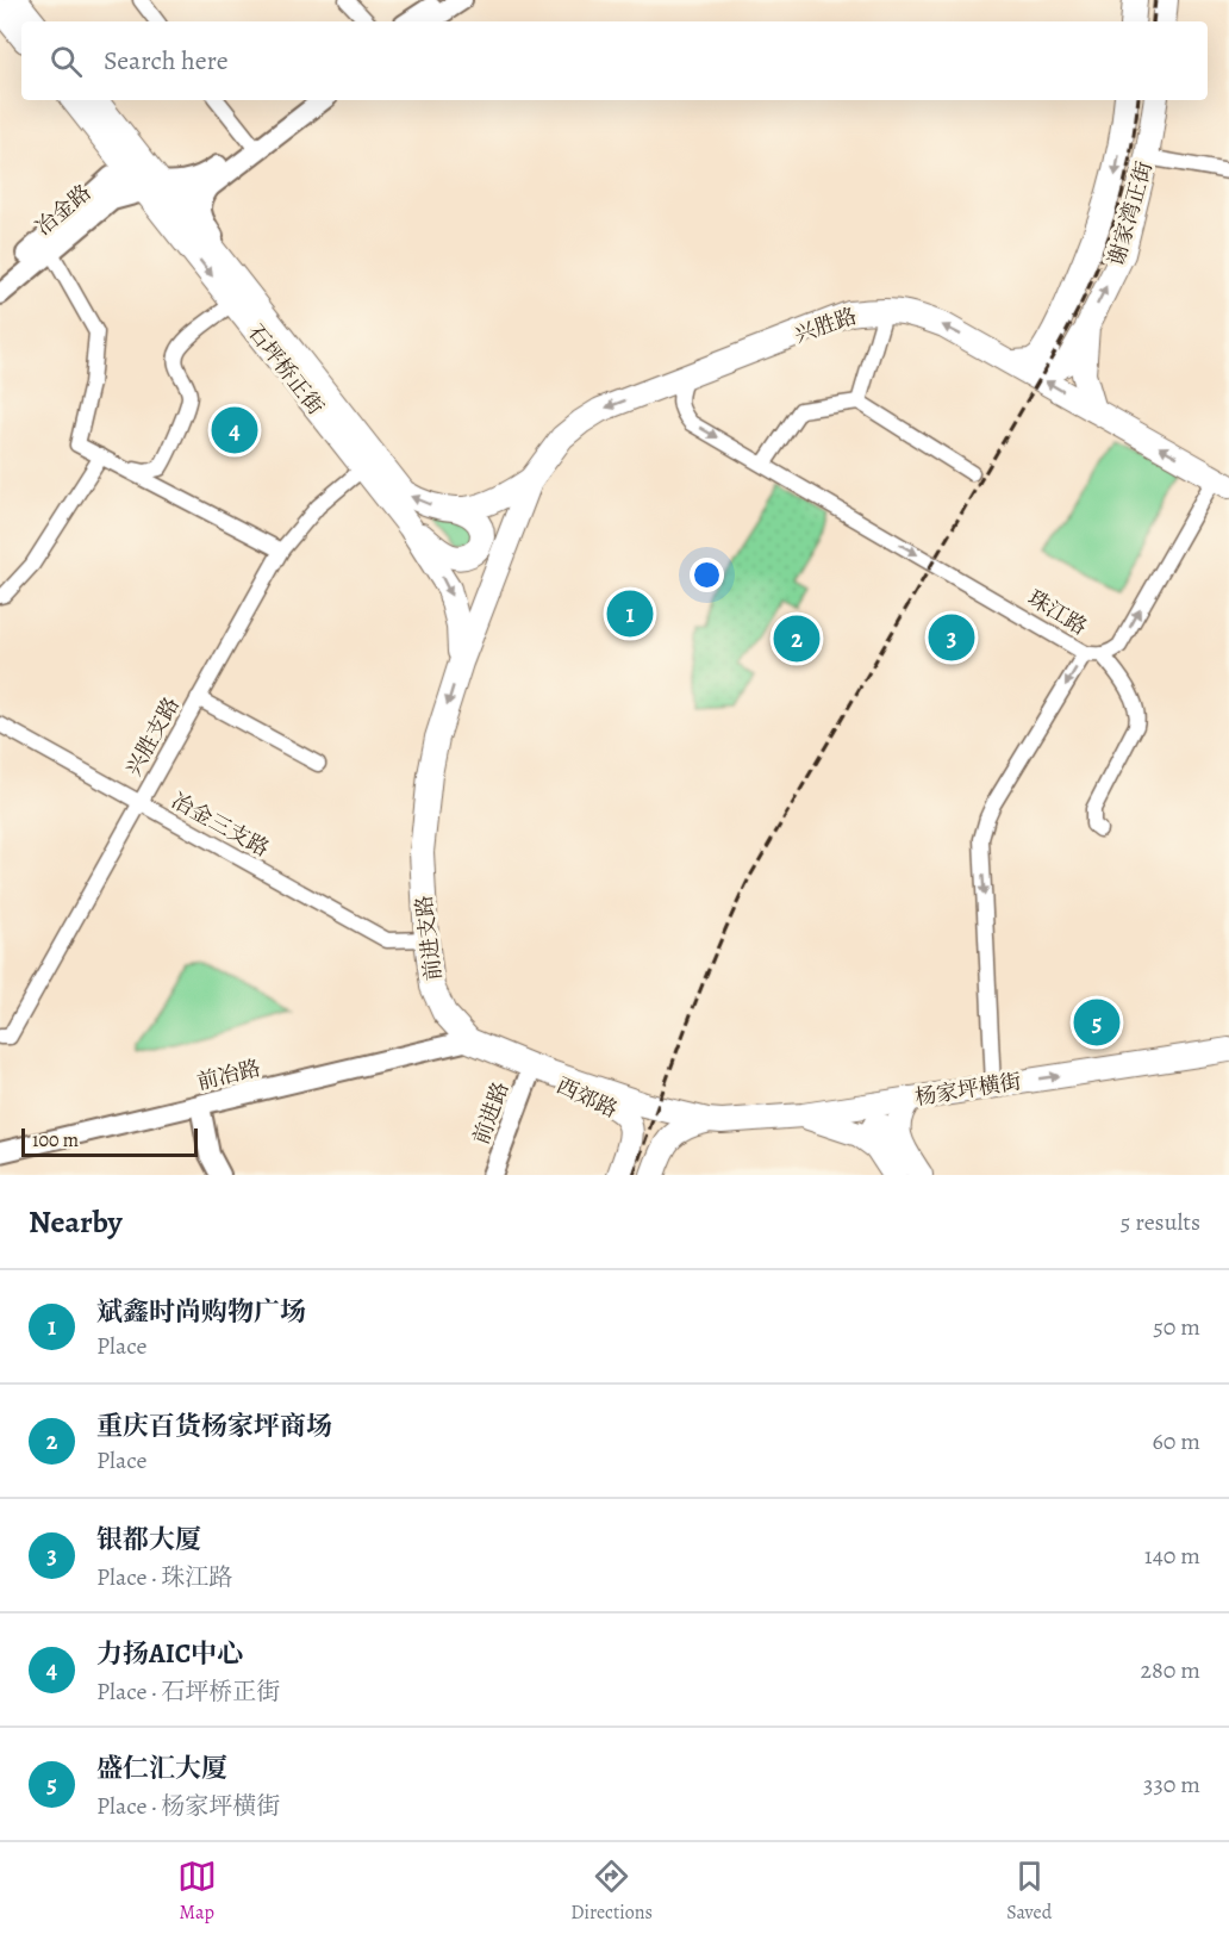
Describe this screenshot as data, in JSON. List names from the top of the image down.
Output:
{
  "streets": {
    "main road": [
      "冶金路",
      "谢家湾正街",
      "兴胜路",
      "石坪桥正街",
      "前进支路",
      "前冶路",
      "杨家坪横街",
      "西郊路",
      "前进路"
    ],
    "street": ["珠江路", "兴胜支路", "冶金三支路"]
  },
  "crossings": [
    ["冶金路", "石坪桥正街"],
    ["谢家湾正街", "兴胜路"],
    ["兴胜路", "石坪桥正街"],
    ["兴胜路", "珠江路"],
    ["兴胜路", "前进支路"],
    ["石坪桥正街", "兴胜支路"],
    ["石坪桥正街", "前进支路"],
    ["珠江路", "杨家坪横街"],
    ["兴胜支路", "冶金三支路"],
    ["冶金三支路", "前进支路"],
    ["前进支路", "前冶路"],
    ["前进支路", "杨家坪横街"],
    ["前进支路", "西郊路"],
    ["前进支路", "前进路"],
    ["西郊路", "前进路"]
  ],
  "one_way": ["兴胜路", "前进支路", "杨家坪横街"],
  "scale_bar": "100 m",
  "page": {
    "search": "Search here",
    "pins": [
      "4",
      "1",
      "3",
      "2",
      "5"
    ],
    "scale": "100 m",
    "heading": ["Nearby", "5 results"],
    "list": [
      {
        "mark": "1",
        "name": "斌鑫时尚购物广场",
        "note": "Place",
        "value": "50 m"
      },
      {
        "mark": "2",
        "name": "重庆百货杨家坪商场",
        "note": "Place",
        "value": "60 m"
      },
      {
        "mark": "3",
        "name": "银都大厦",
        "note": "Place · 珠江路",
        "value": "140 m"
      },
      {
        "mark": "4",
        "name": "力扬AIC中心",
        "note": "Place · 石坪桥正街",
        "value": "280 m"
      },
      {
        "mark": "5",
        "name": "盛仁汇大厦",
        "note": "Place · 杨家坪横街",
        "value": "330 m"
      }
    ],
    "nav": ["Map", "Directions", "Saved"]
  }
}
